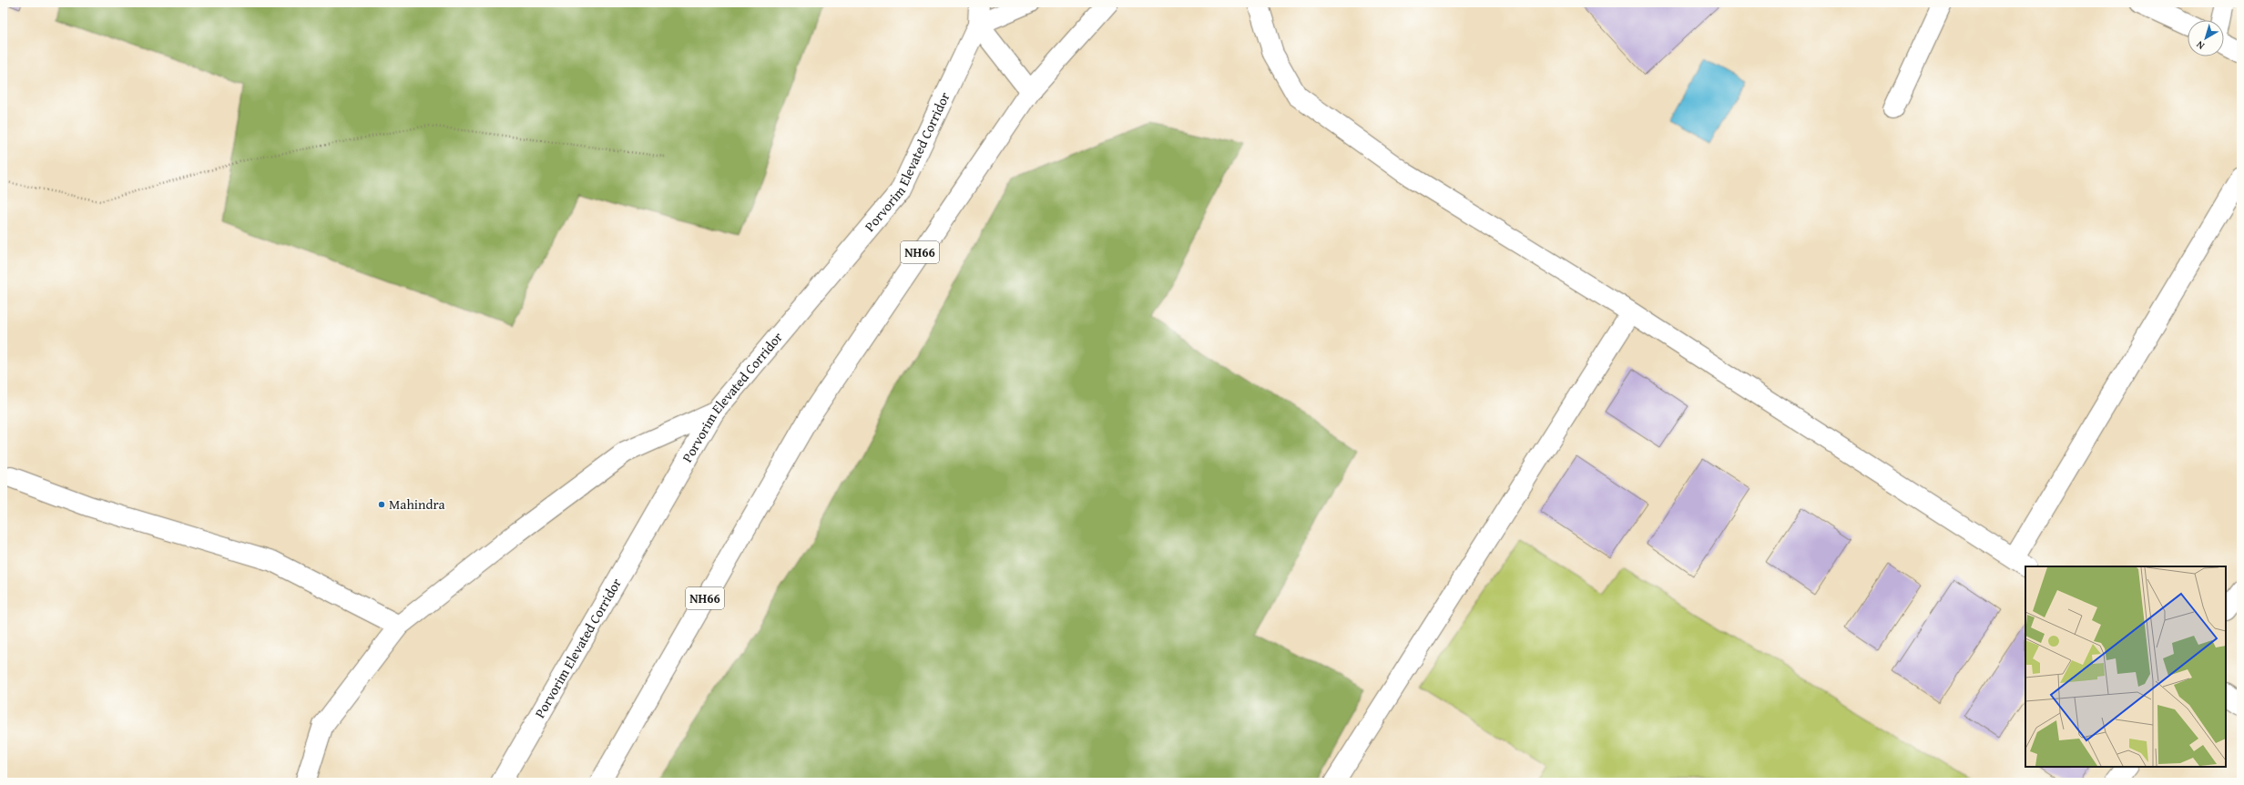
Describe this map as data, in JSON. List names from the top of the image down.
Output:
{
  "streets": {
    "main road": ["Porvorim Elevated Corridor", "NH66"]
  },
  "places": ["Mahindra"],
  "north": "bottom left"
}
